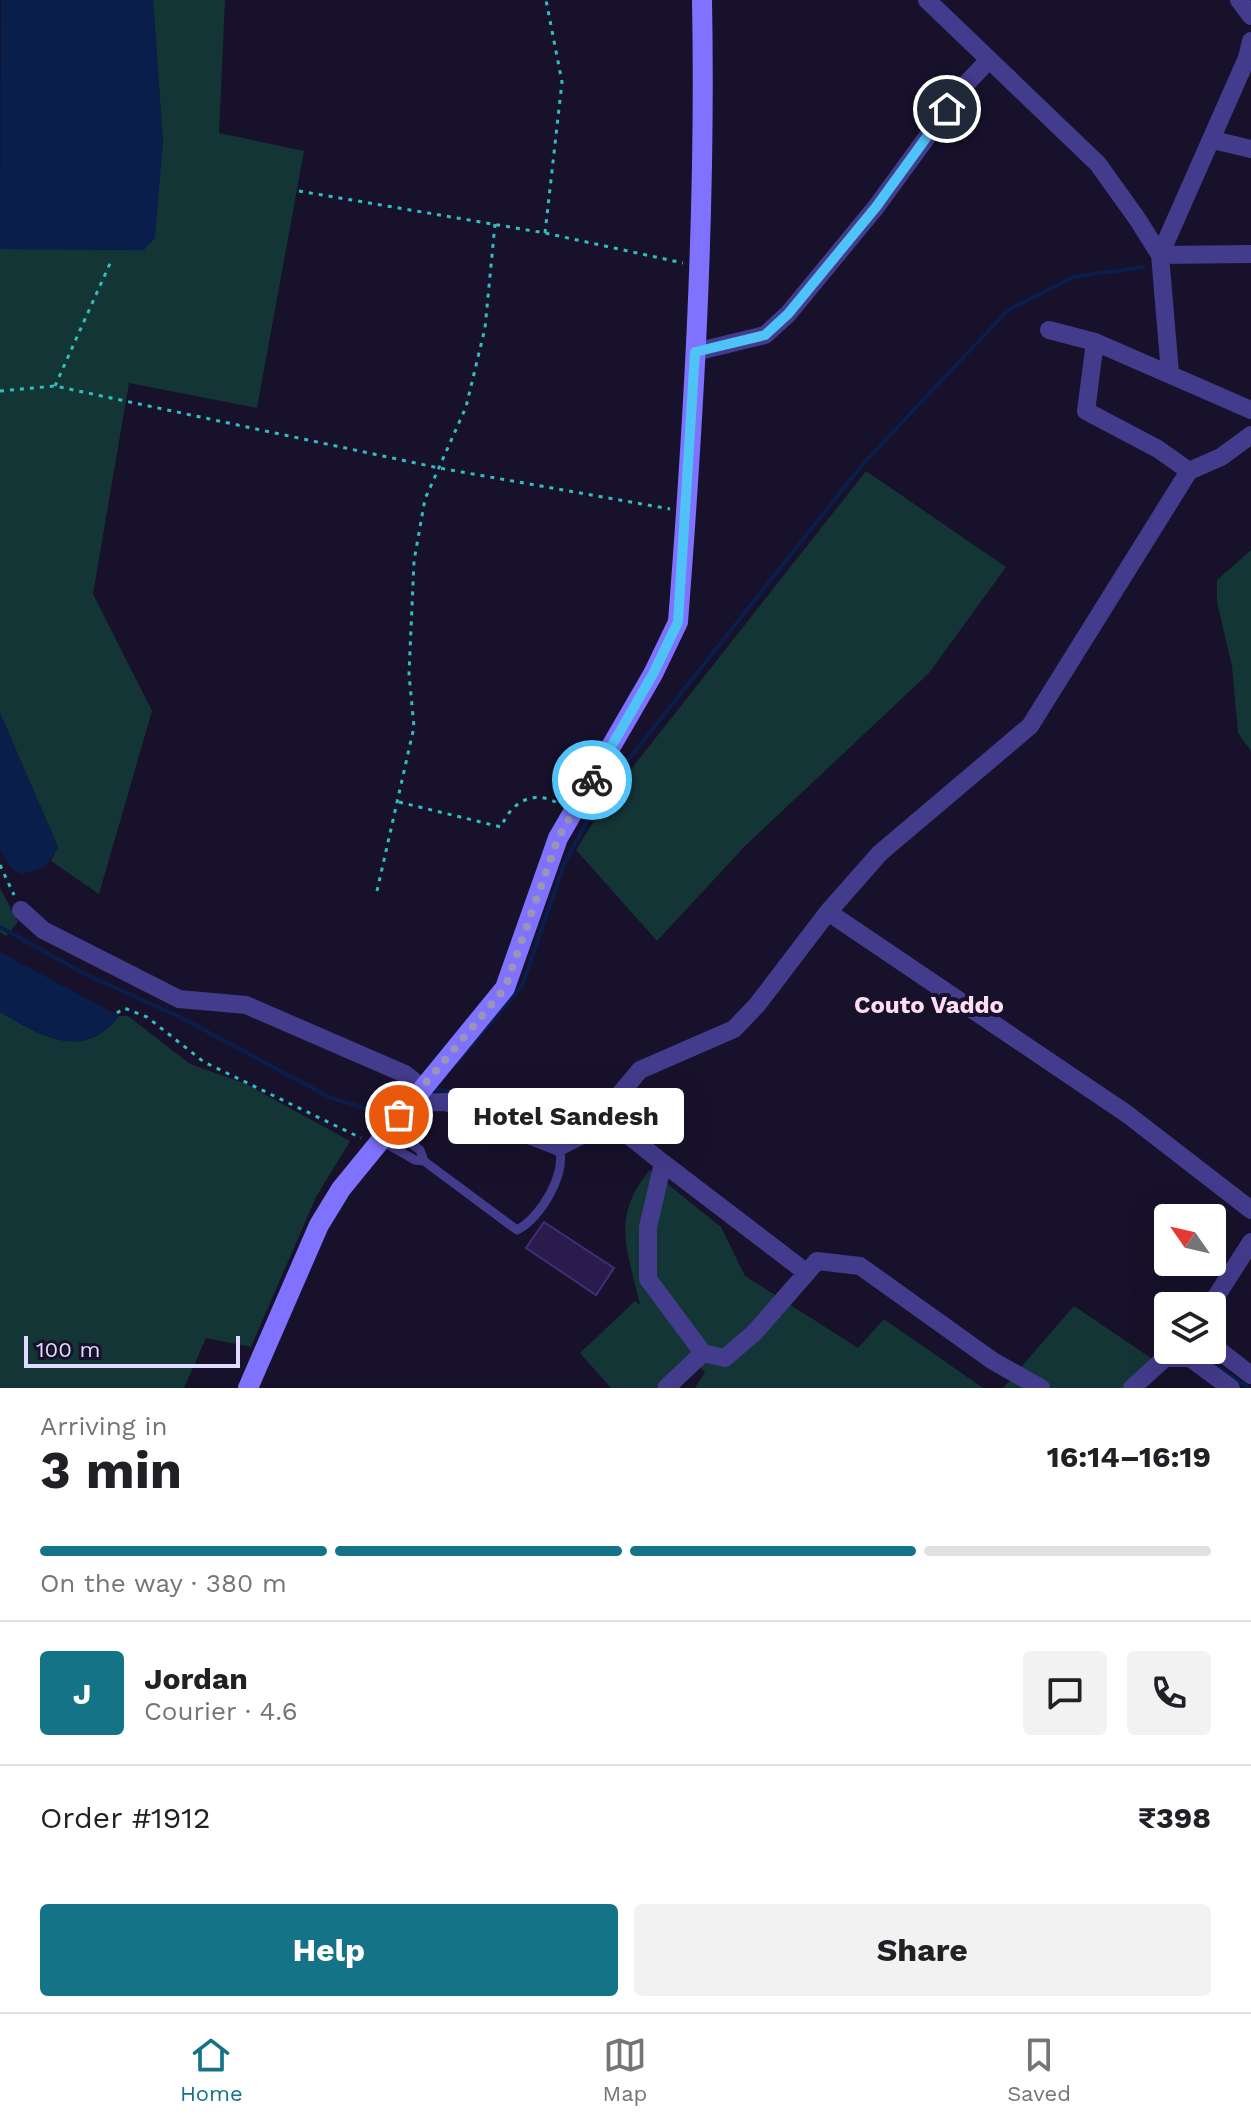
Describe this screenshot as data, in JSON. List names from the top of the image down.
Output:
{
  "districts": ["Couto Vaddo"],
  "places": ["Hotel Sandesh"],
  "scale_bar": "100 m",
  "north": "top left",
  "page": {
    "bubble": "Hotel Sandesh",
    "scale": "100 m",
    "heading": ["3 min", "Arriving in", "16:14–16:19"],
    "panel": [
      "Jordan",
      "Courier · 4.6",
      "Order #1912",
      "₹398"
    ],
    "bar": "On the way · 380 m",
    "round": "J",
    "buttons": ["Help", "Share"],
    "tabs": ["Home", "Map", "Saved"]
  }
}
